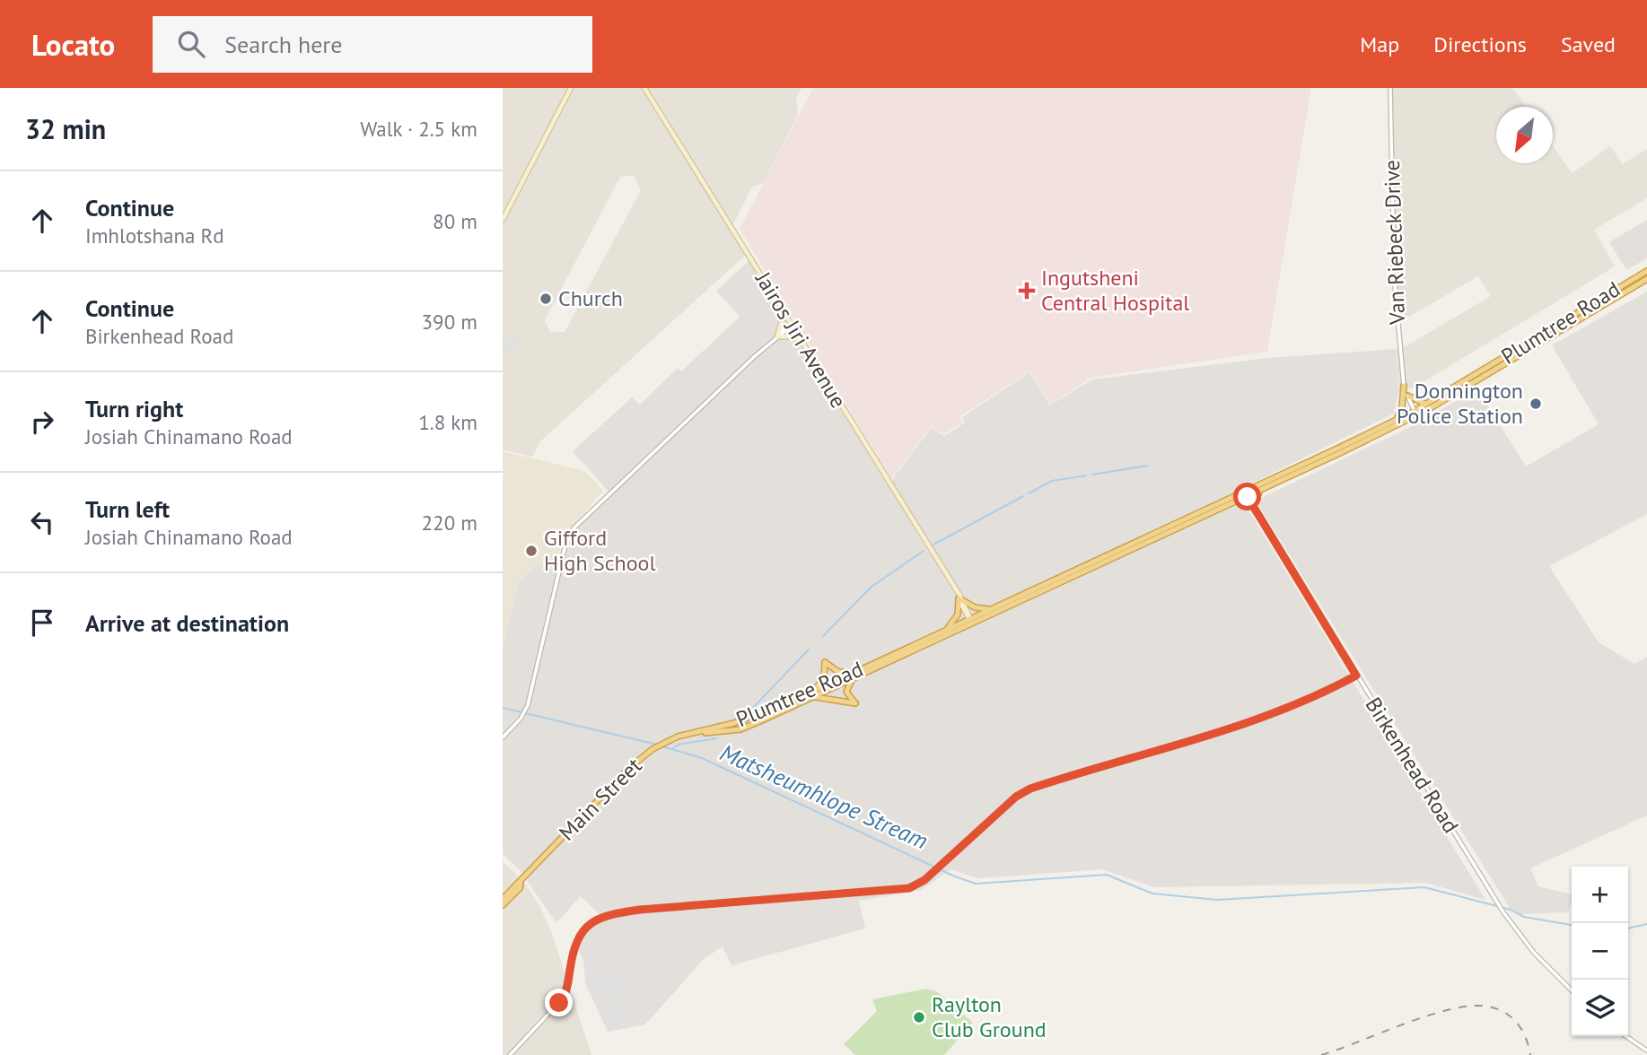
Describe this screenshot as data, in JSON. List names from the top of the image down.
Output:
{
  "streets": {
    "highway": ["Plumtree Road", "Main Street"],
    "main road": ["Jairos Jiri Avenue"],
    "street": ["Van Riebeck Drive", "Birkenhead Road"]
  },
  "crossings": [
    ["Van Riebeck Drive", "Plumtree Road"],
    ["Plumtree Road", "Jairos Jiri Avenue"],
    ["Plumtree Road", "Birkenhead Road"],
    ["Plumtree Road", "Main Street"]
  ],
  "water": ["Matsheumhlope Stream"],
  "places": {
    "health": ["Ingutsheni Central Hospital"],
    "other": [
      "Church",
      "Donnington Police Station",
      "Gifford High School",
      "Raylton Club Ground"
    ]
  },
  "north": "bottom left",
  "page": {
    "header": "Locato",
    "search": "Search here",
    "nav": ["Map", "Directions", "Saved"],
    "heading": ["32 min", "Walk · 2.5 km"],
    "list": [
      ["Continue", "Imhlotshana Rd", "80 m"],
      ["Continue", "Birkenhead Road", "390 m"],
      ["Turn right", "Josiah Chinamano Road", "1.8 km"],
      ["Turn left", "Josiah Chinamano Road", "220 m"],
      "Arrive at destination"
    ],
    "map_buttons": ["+", "−"]
  }
}
